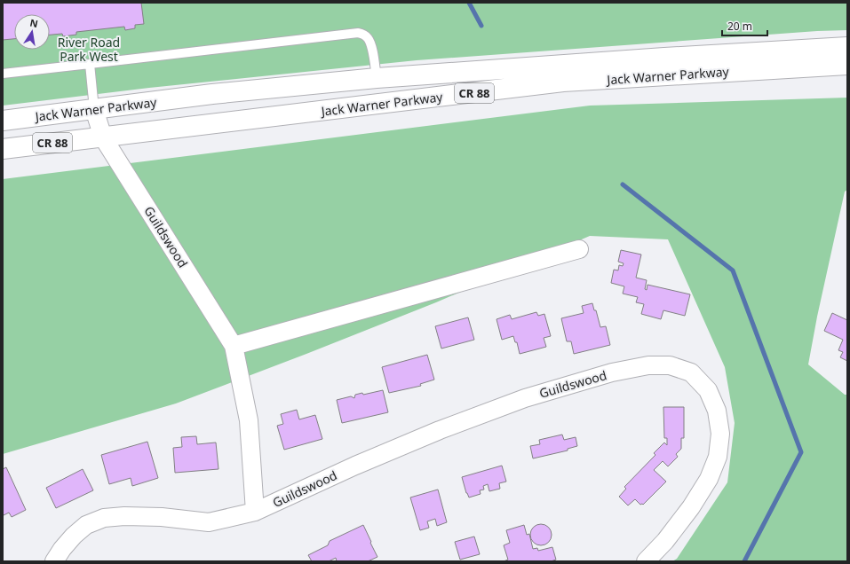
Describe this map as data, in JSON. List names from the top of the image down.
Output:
{
  "streets": {
    "main road": ["Jack Warner Parkway", "CR 88"],
    "street": ["Guildswood"]
  },
  "crossings": [
    ["Jack Warner Parkway", "Guildswood"]
  ],
  "parks": ["River Road Park West"],
  "scale_bar": "20 m",
  "north": "top"
}
